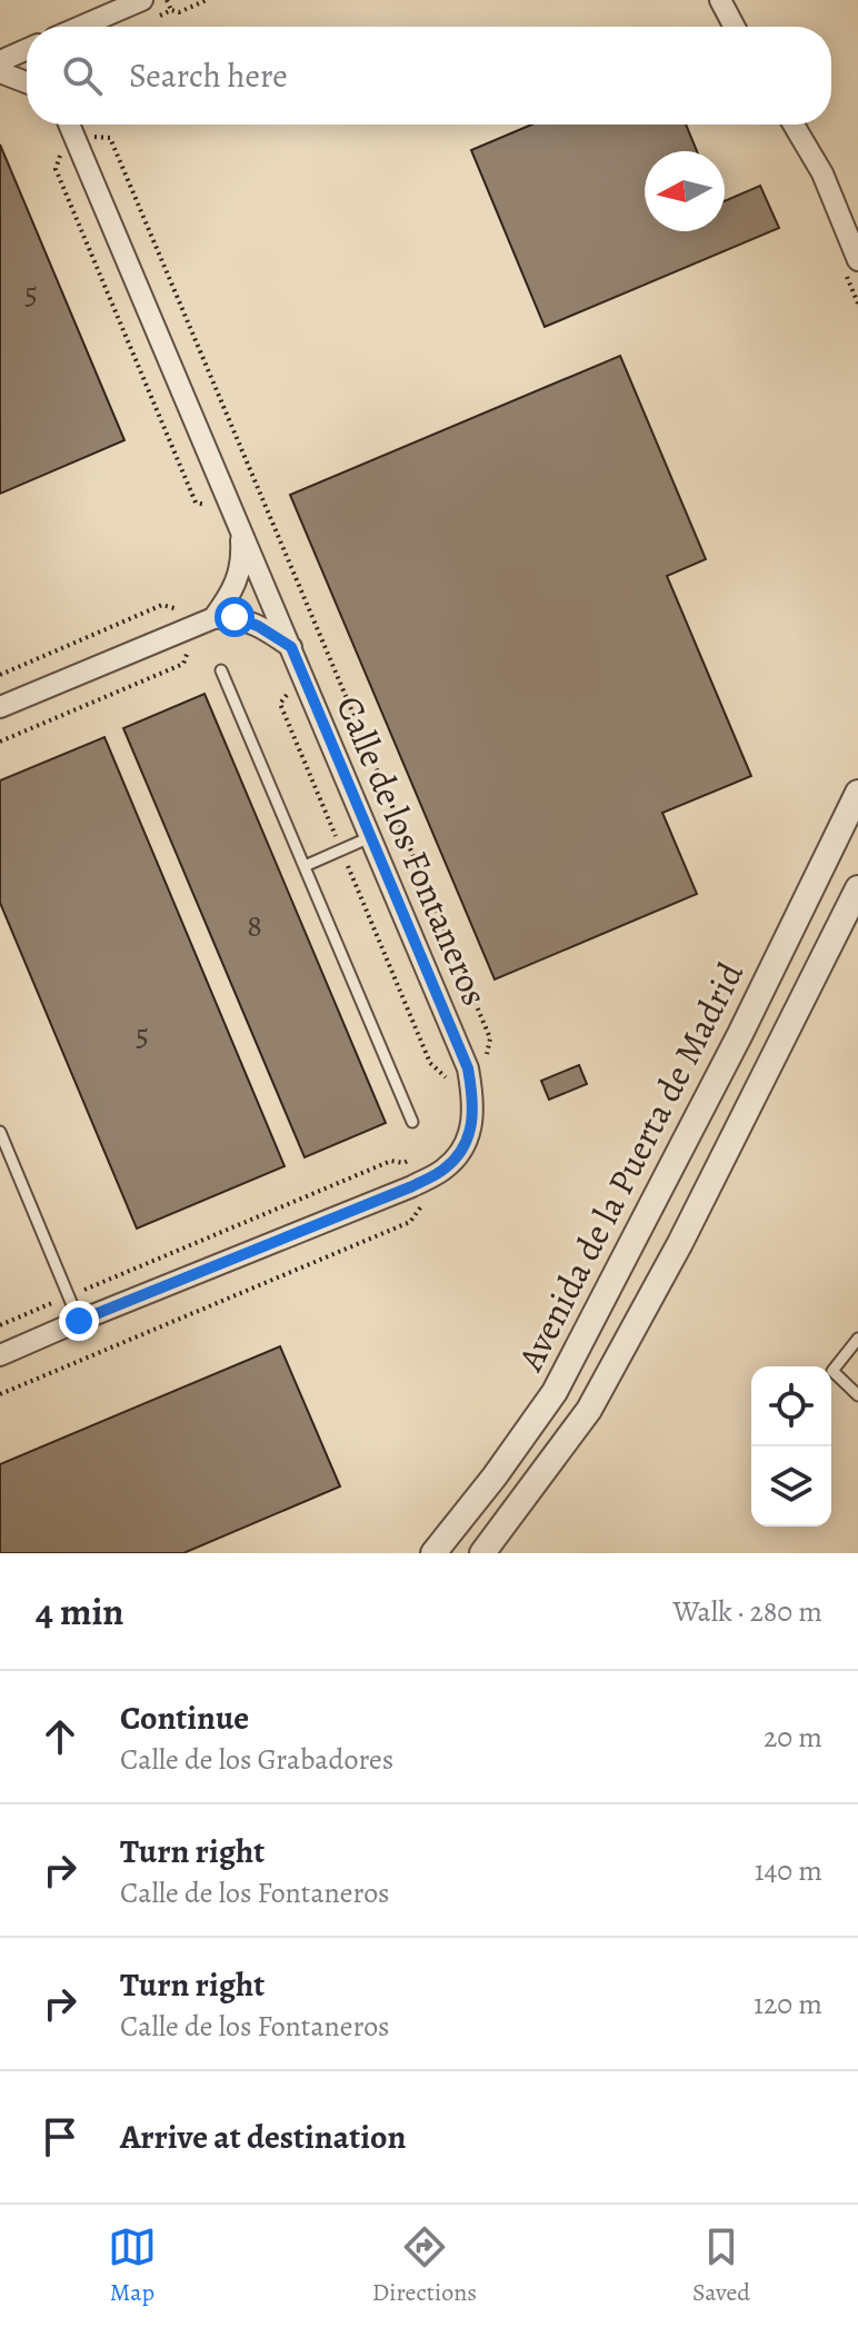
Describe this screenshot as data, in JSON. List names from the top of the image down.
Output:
{
  "streets": {
    "street": ["Calle de los Fontaneros", "Avenida de la Puerta de Madrid"]
  },
  "house_numbers": ["5", "8", "5"],
  "north": "left",
  "page": {
    "search": "Search here",
    "heading": ["4 min", "Walk · 280 m"],
    "list": [
      ["Continue", "Calle de los Grabadores", "20 m"],
      ["Turn right", "Calle de los Fontaneros", "140 m"],
      ["Turn right", "Calle de los Fontaneros", "120 m"],
      "Arrive at destination"
    ],
    "nav": ["Map", "Directions", "Saved"]
  }
}
